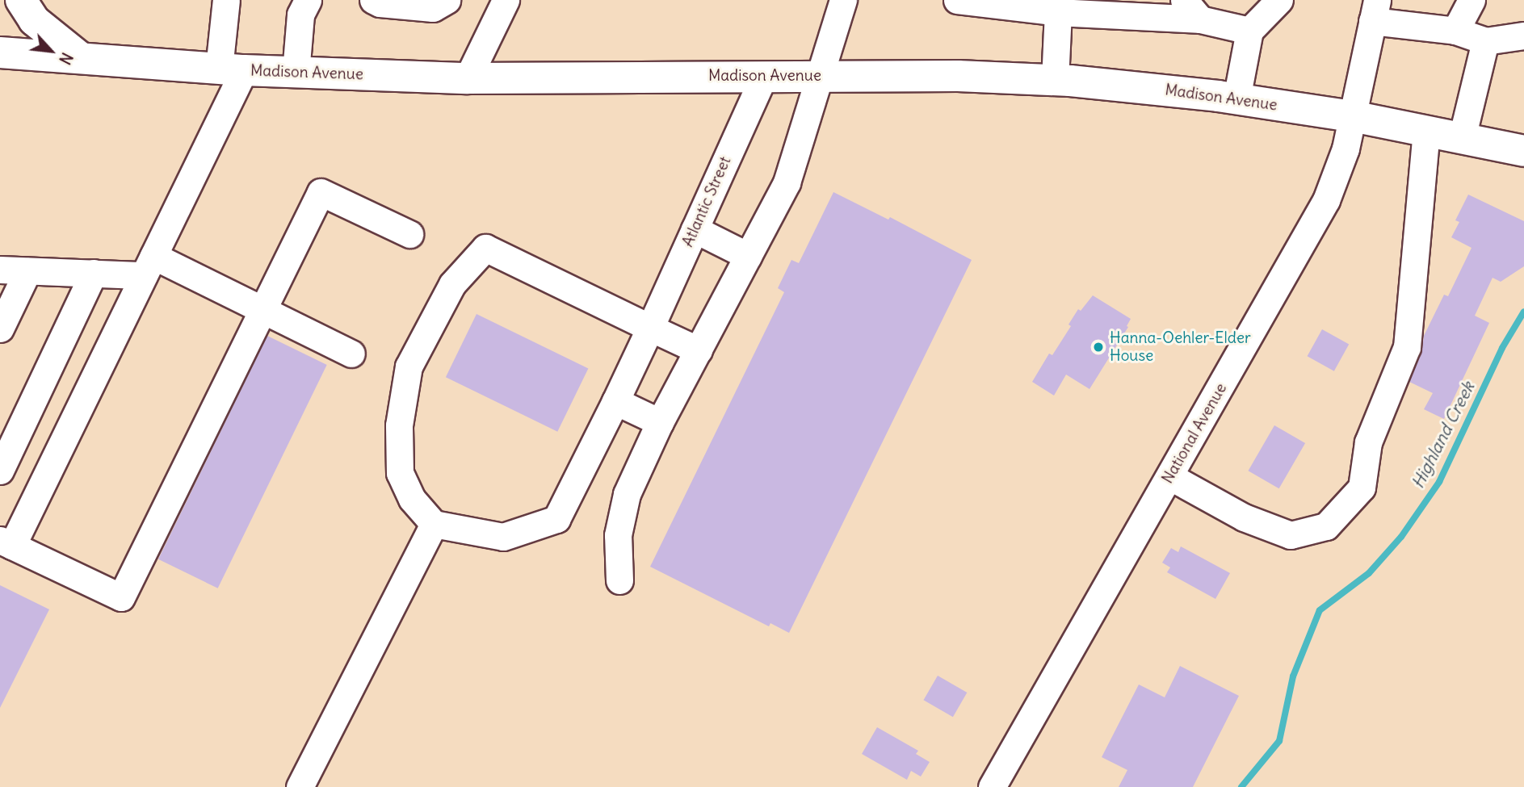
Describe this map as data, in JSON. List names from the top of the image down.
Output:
{
  "streets": {
    "main road": ["Madison Avenue"],
    "street": ["Atlantic Street", "National Avenue"]
  },
  "crossings": [
    ["Madison Avenue", "Atlantic Street"],
    ["Madison Avenue", "National Avenue"]
  ],
  "water": ["Highland Creek"],
  "places": ["Hanna-Oehler-Elder House"],
  "north": "bottom right"
}
